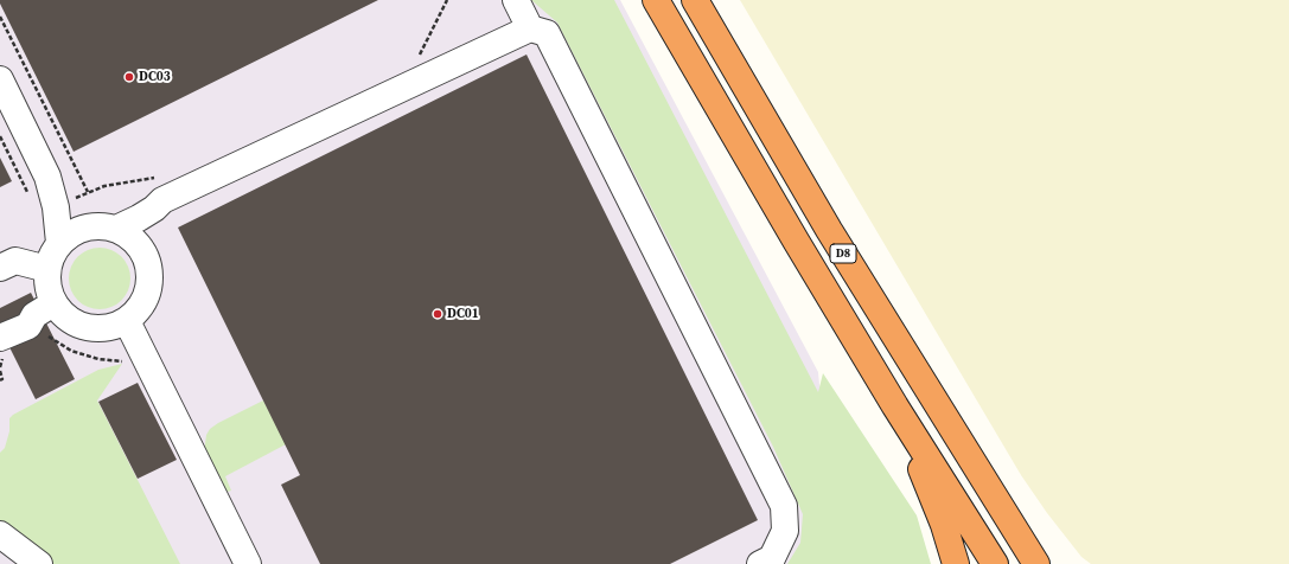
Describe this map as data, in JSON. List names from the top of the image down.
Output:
{
  "streets": {
    "highway": ["D8"]
  },
  "places": ["DC03", "DC01"]
}
